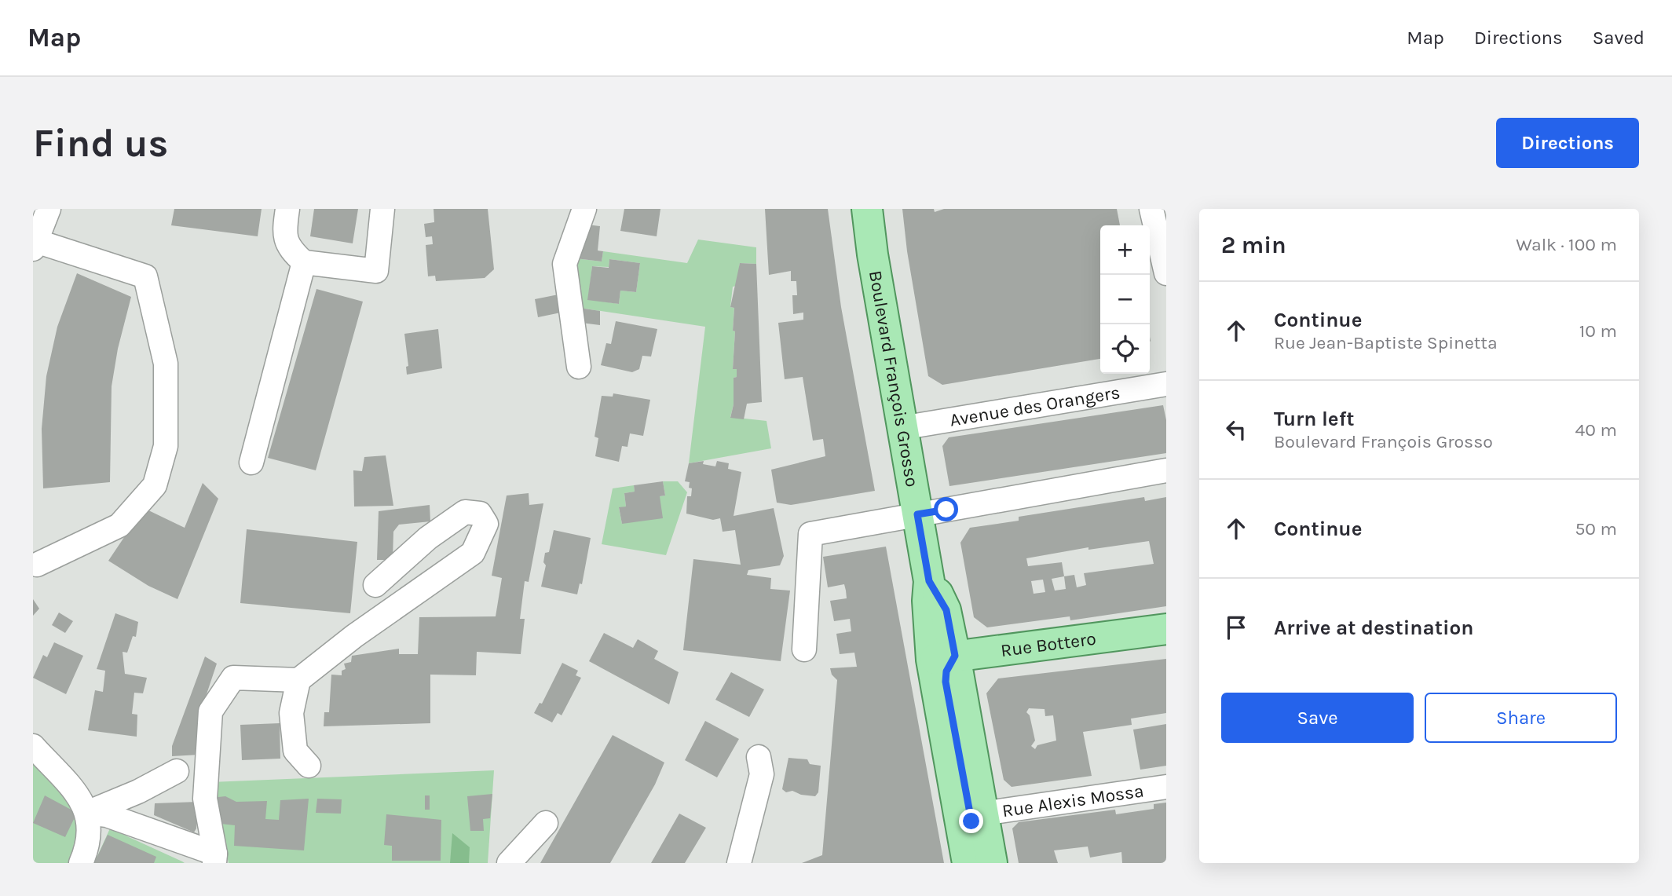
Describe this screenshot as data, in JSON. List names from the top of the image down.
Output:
{
  "streets": {
    "main road": ["Boulevard François Grosso", "Rue Bottero"],
    "street": ["Avenue des Orangers", "Rue Alexis Mossa"]
  },
  "crossings": [
    ["Boulevard François Grosso", "Avenue des Orangers"],
    ["Boulevard François Grosso", "Rue Bottero"],
    ["Boulevard François Grosso", "Rue Alexis Mossa"]
  ],
  "page": {
    "header": "Map",
    "nav": ["Map", "Directions", "Saved"],
    "buttons": [
      "Directions",
      ["Save", "Share"]
    ],
    "title": "Find us",
    "heading": ["2 min", "Walk · 100 m"],
    "map_buttons": ["+", "−"],
    "list": [
      ["Continue", "Rue Jean-Baptiste Spinetta", "10 m"],
      ["Turn left", "Boulevard François Grosso", "40 m"],
      ["Continue", "50 m"],
      "Arrive at destination"
    ]
  }
}
